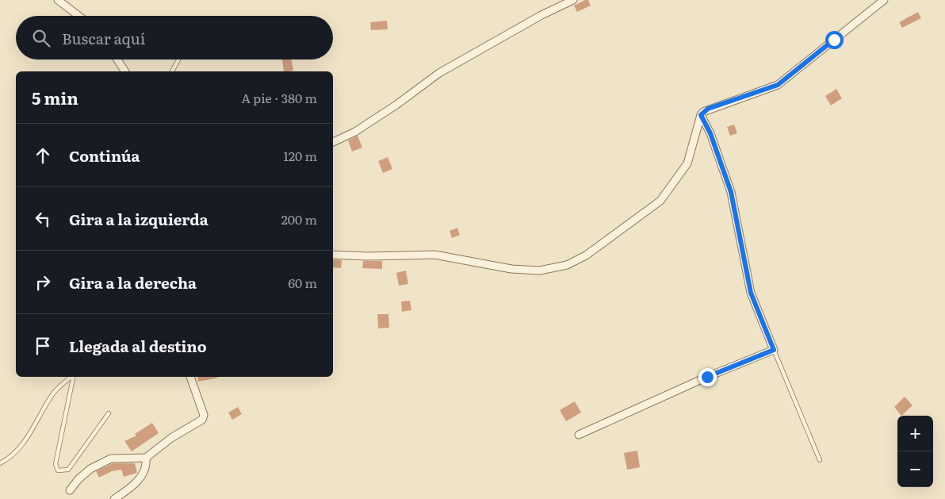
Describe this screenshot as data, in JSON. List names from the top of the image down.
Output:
{
  "page": {
    "search": "Buscar aquí",
    "heading": ["5 min", "A pie · 380 m"],
    "list": [
      ["Continúa", "120 m"],
      ["Gira a la izquierda", "200 m"],
      ["Gira a la derecha", "60 m"],
      "Llegada al destino"
    ],
    "map_buttons": ["+", "−"]
  }
}
